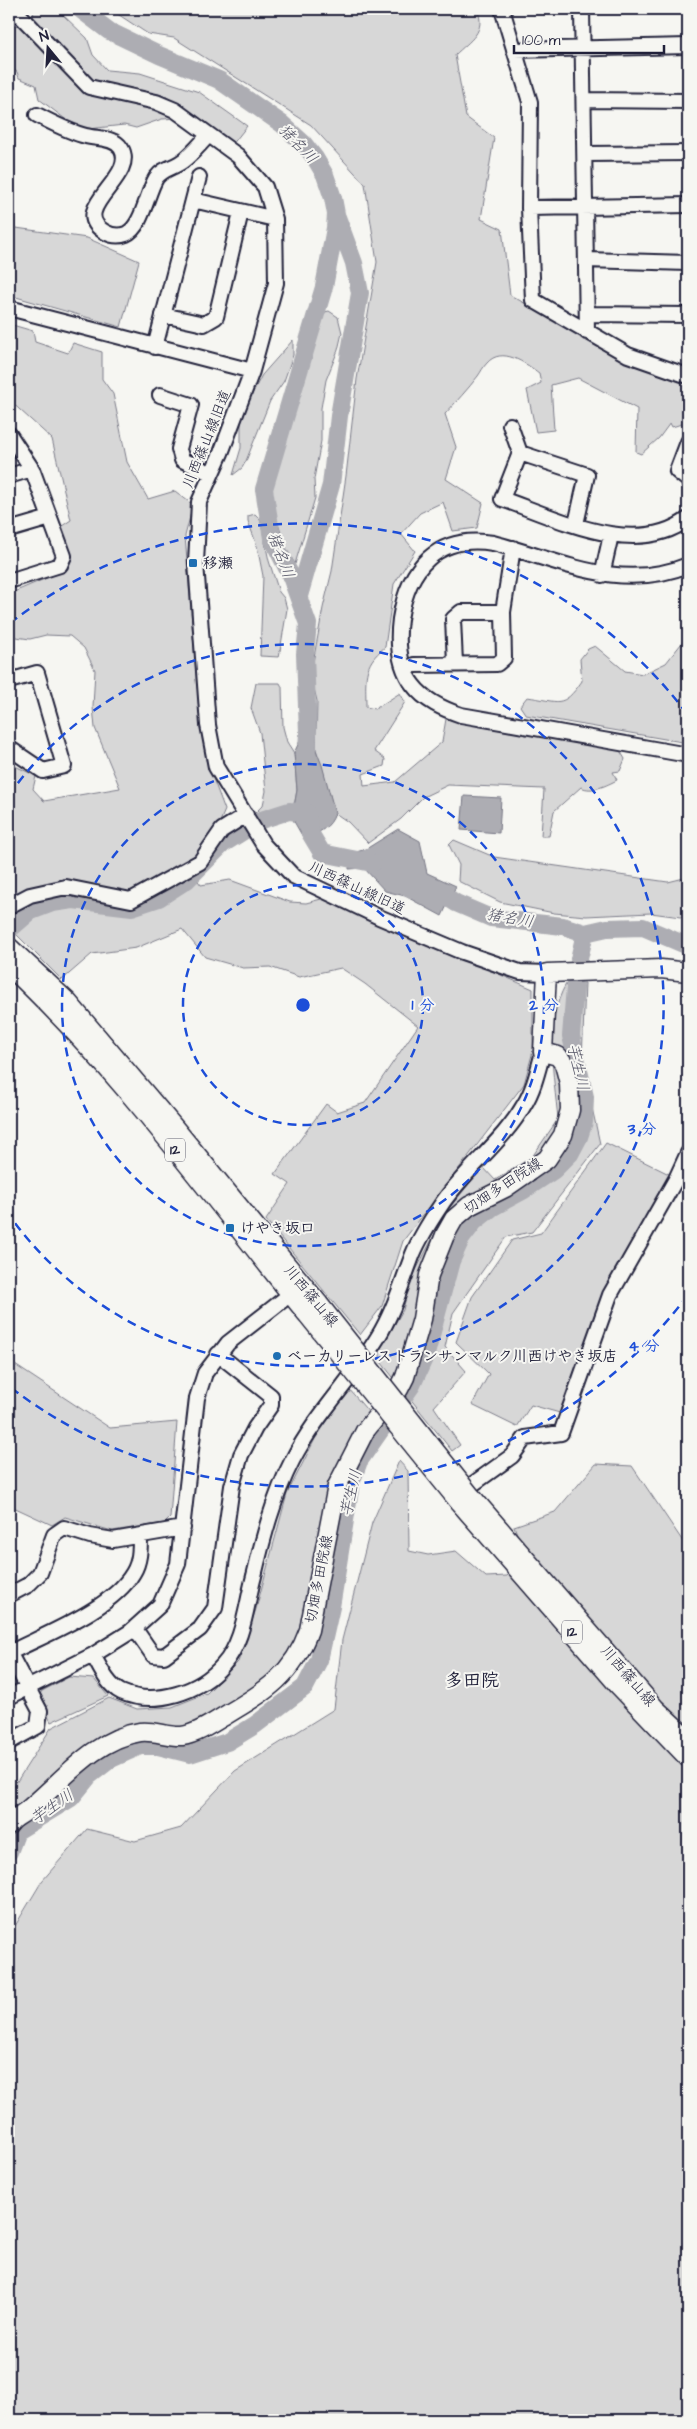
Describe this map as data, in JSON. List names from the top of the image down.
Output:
{
  "streets": {
    "main road": ["12", "切畑多田院線", "川西篠山線"],
    "street": ["川西篠山線旧道"]
  },
  "districts": ["多田院"],
  "water": ["猪名川", "芋生川"],
  "places": {
    "transit": ["移瀬", "けやき坂口"],
    "other": ["ベーカリーレストランサンマルク川西けやき坂店"]
  },
  "scale_bar": "100 m",
  "north": "top",
  "rings": [
    "1 分",
    "2 分",
    "3 分",
    "4 分"
  ]
}
